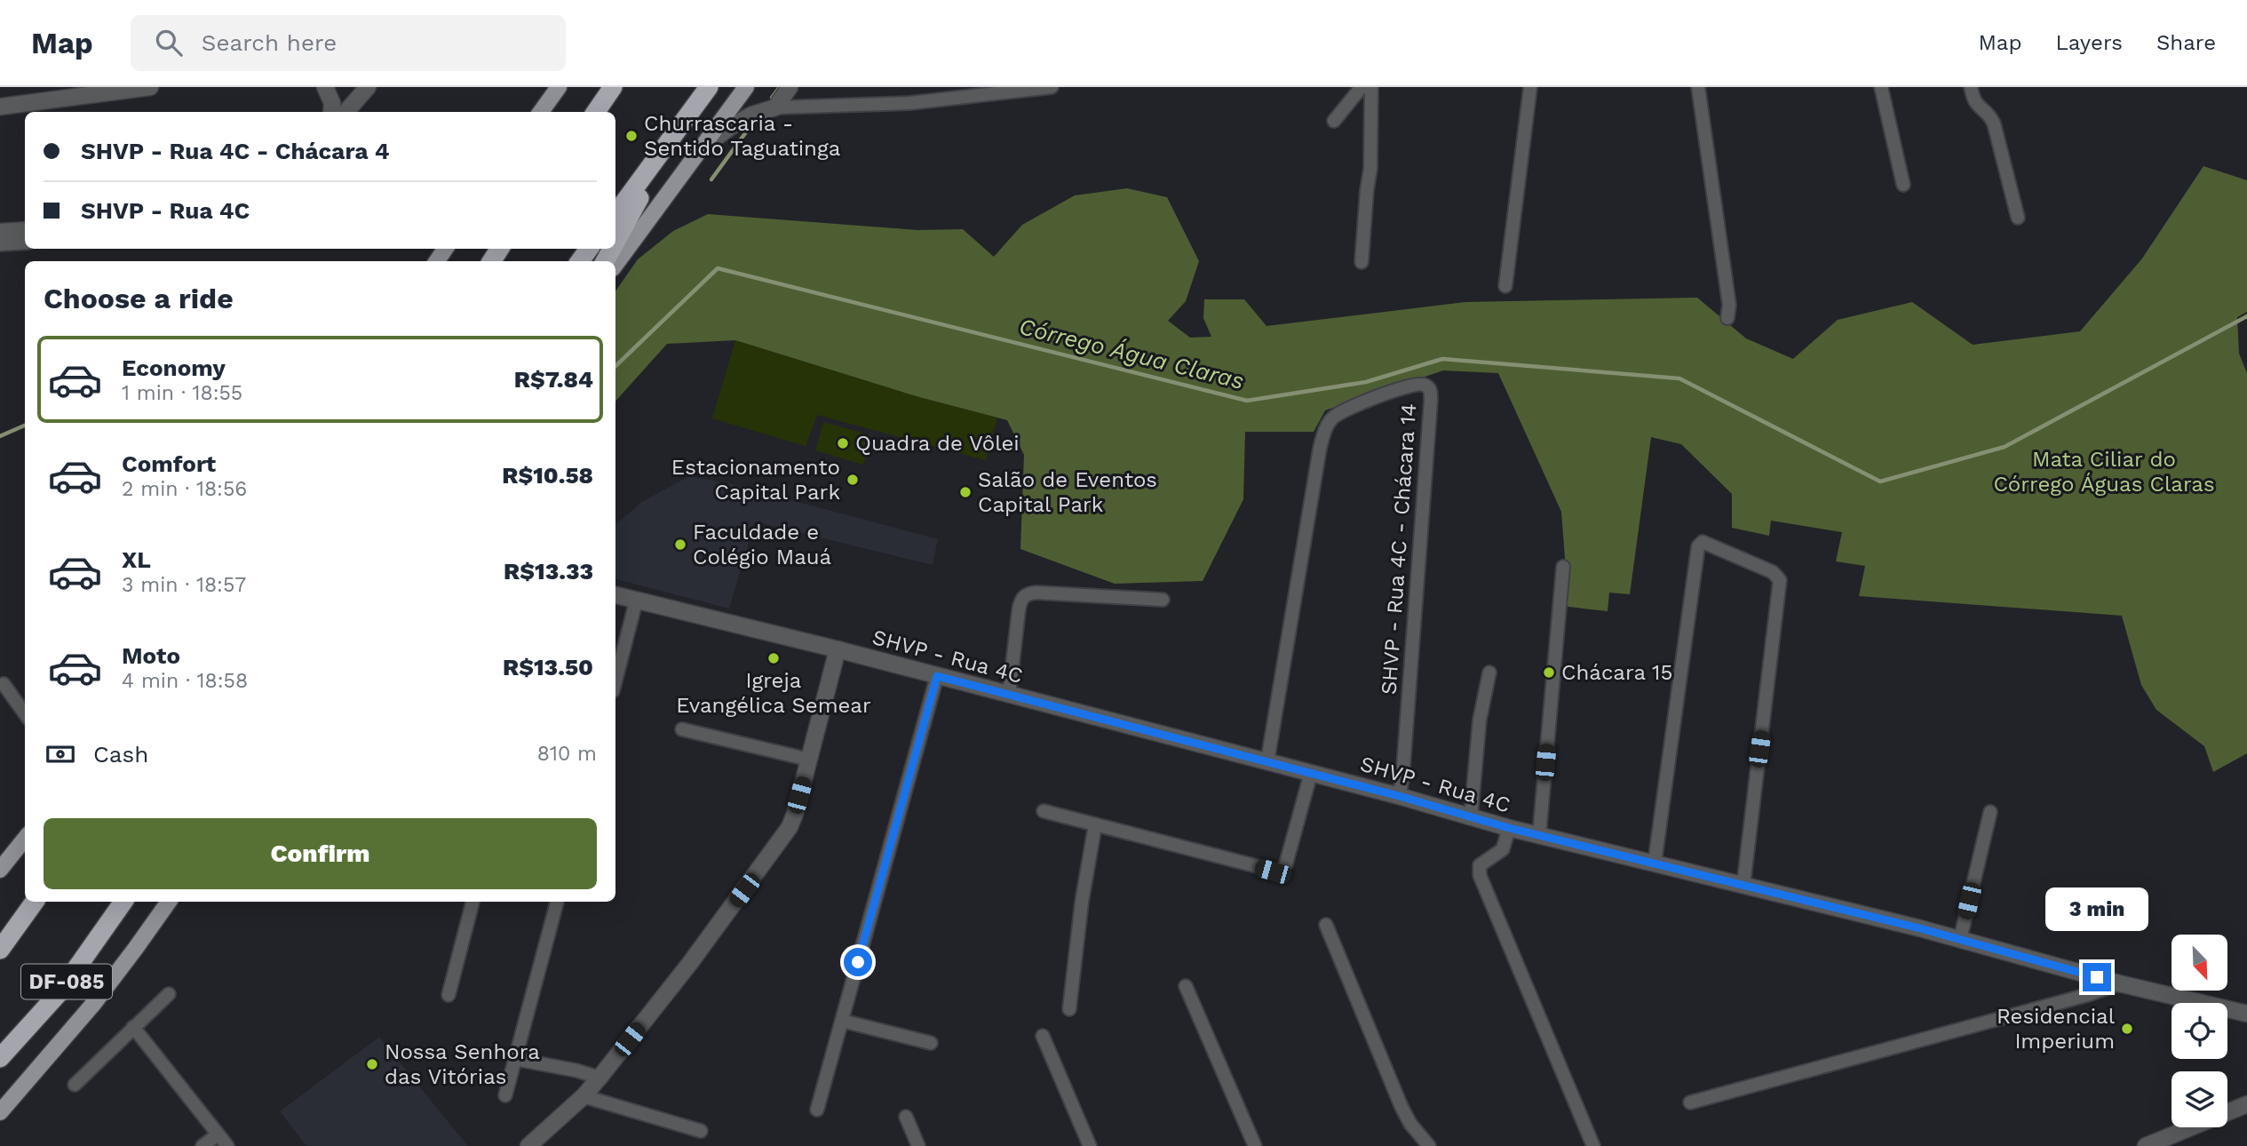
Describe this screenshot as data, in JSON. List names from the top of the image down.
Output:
{
  "streets": {
    "highway": ["DF-085"],
    "street": ["SHVP - Rua 4C - Chácara 14", "SHVP - Rua 4C"]
  },
  "crossings": [
    ["SHVP - Rua 4C - Chácara 14", "SHVP - Rua 4C"]
  ],
  "water": ["Córrego Água Claras"],
  "parks": ["Mata Ciliar do Córrego Águas Claras"],
  "places": [
    "Churrascaria - Sentido Taguatinga",
    "Quadra de Vôlei",
    "Estacionamento Capital Park",
    "Salão de Eventos Capital Park",
    "Faculdade e Colégio Mauá",
    "Igreja Evangélica Semear",
    "Chácara 15",
    "Residencial Imperium",
    "Nossa Senhora das Vitórias"
  ],
  "north": "bottom right",
  "page": {
    "header": "Map",
    "search": "Search here",
    "nav": ["Map", "Layers", "Share"],
    "banner": ["SHVP - Rua 4C - Chácara 4", "SHVP - Rua 4C"],
    "heading": "Choose a ride",
    "list": [
      {
        "name": "Economy",
        "note": "1 min · 18:55",
        "value": "R$7.84"
      },
      {
        "name": "Comfort",
        "note": "2 min · 18:56",
        "value": "R$10.58"
      },
      {
        "name": "XL",
        "note": "3 min · 18:57",
        "value": "R$13.33"
      },
      {
        "name": "Moto",
        "note": "4 min · 18:58",
        "value": "R$13.50"
      }
    ],
    "pay": ["Cash", "810 m"],
    "buttons": "Confirm",
    "bubble": "3 min"
  }
}
